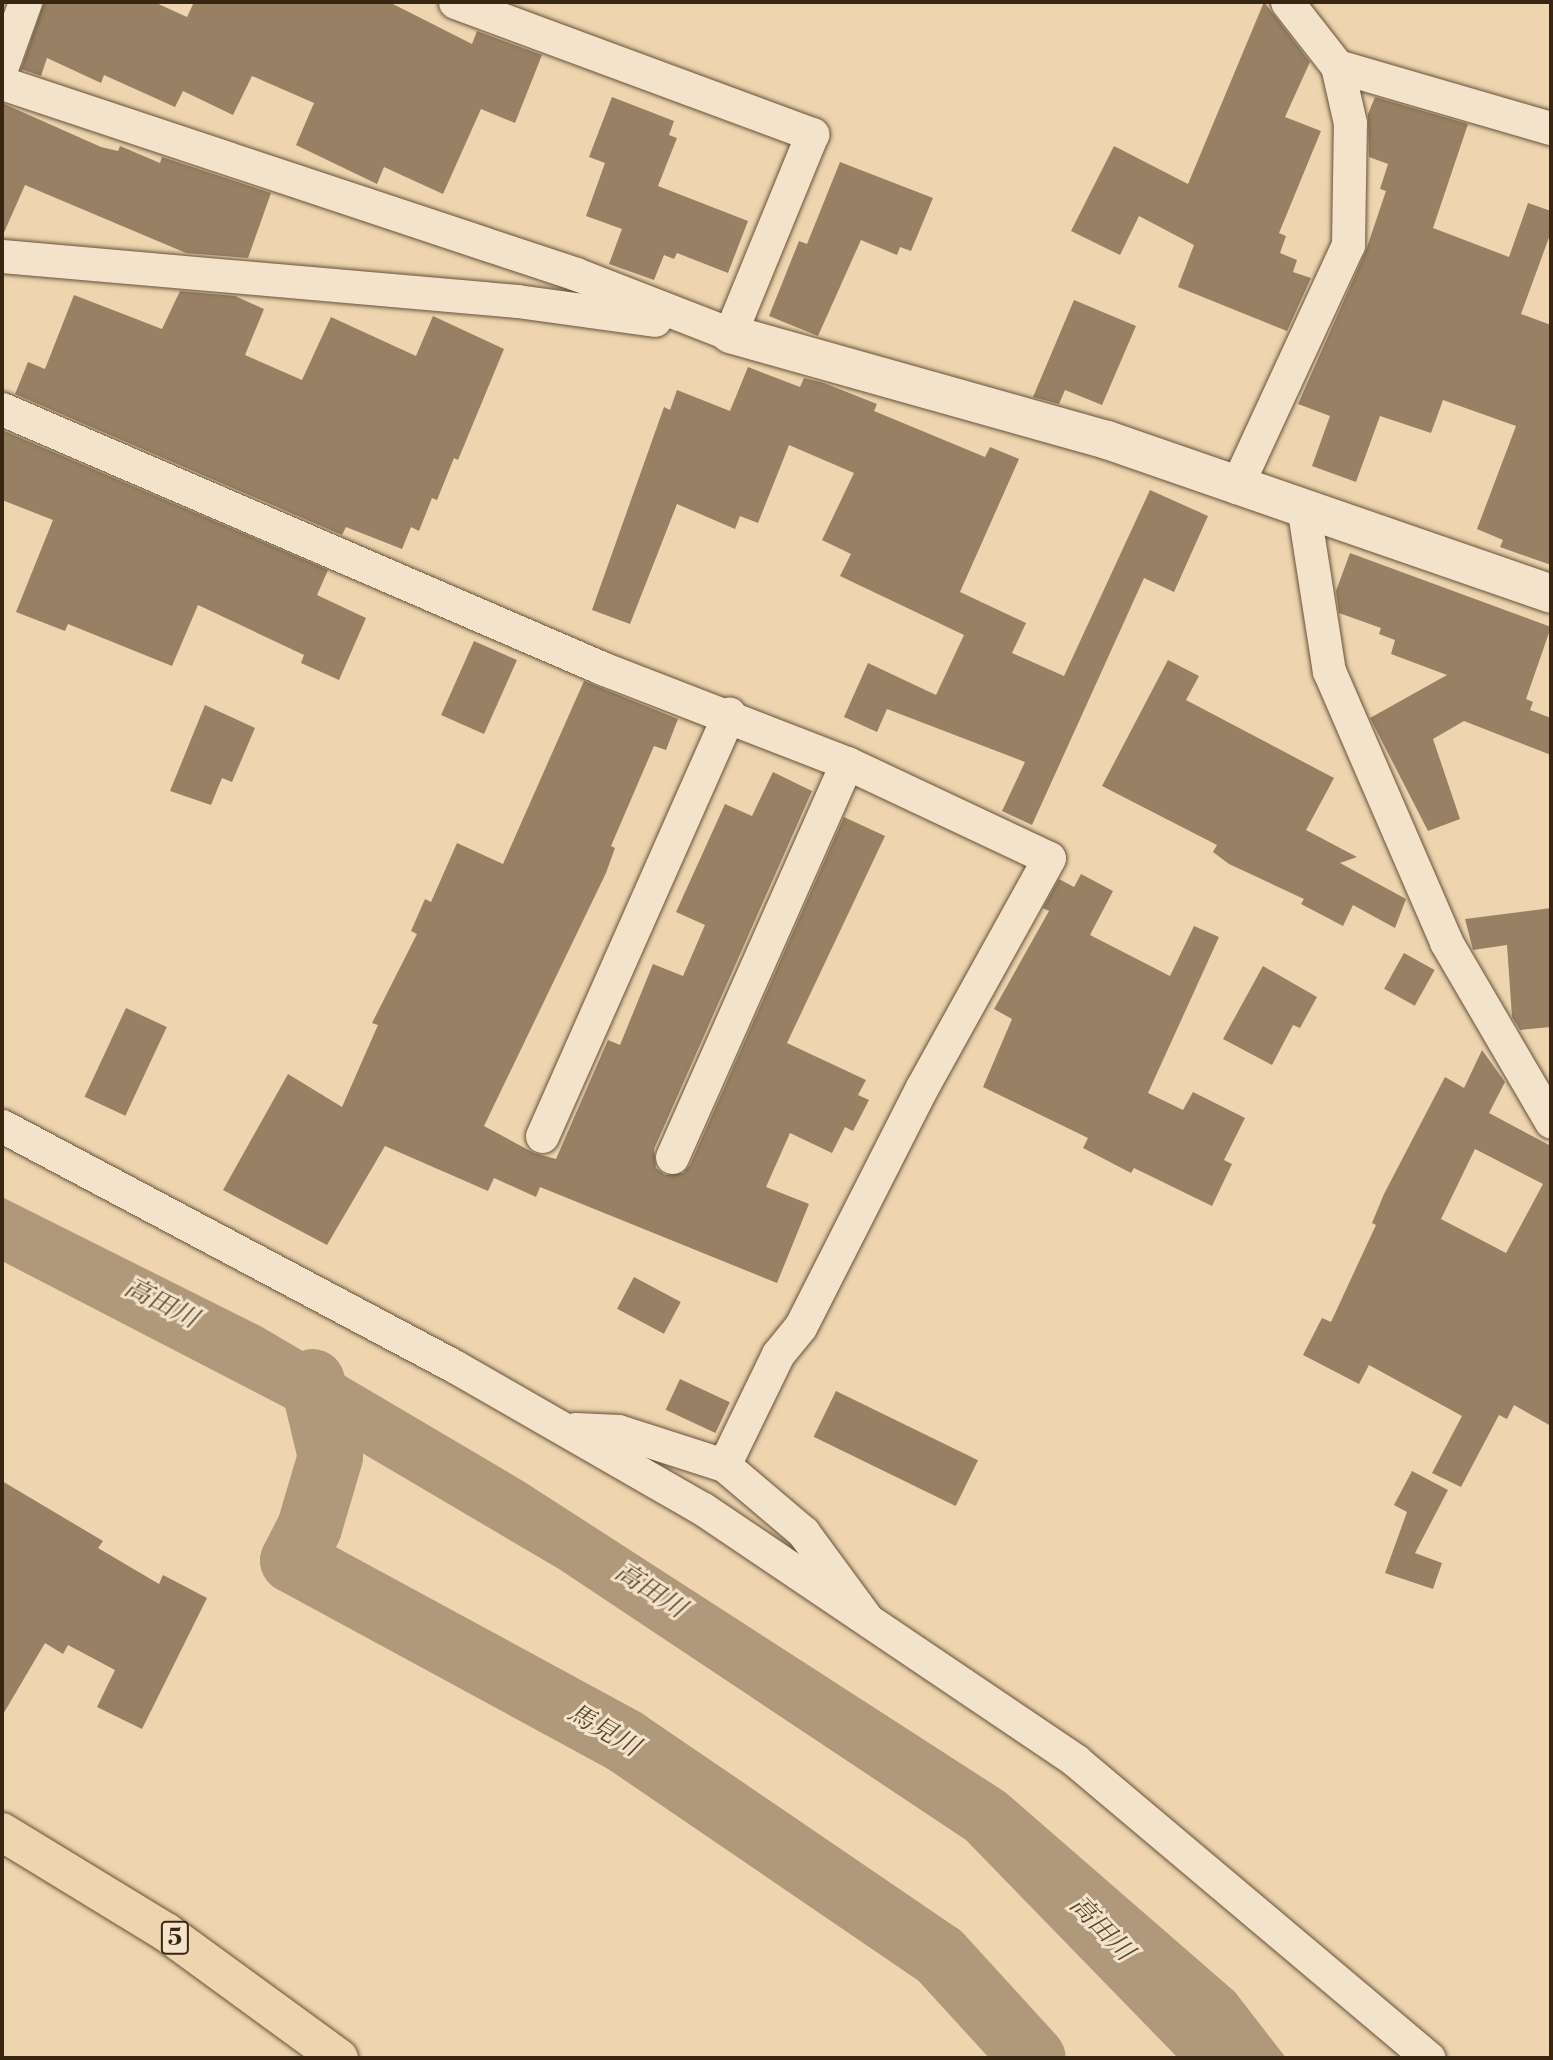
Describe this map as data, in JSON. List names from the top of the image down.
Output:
{
  "streets": {
    "main road": ["5"]
  },
  "water": ["高田川", "馬見川"]
}
